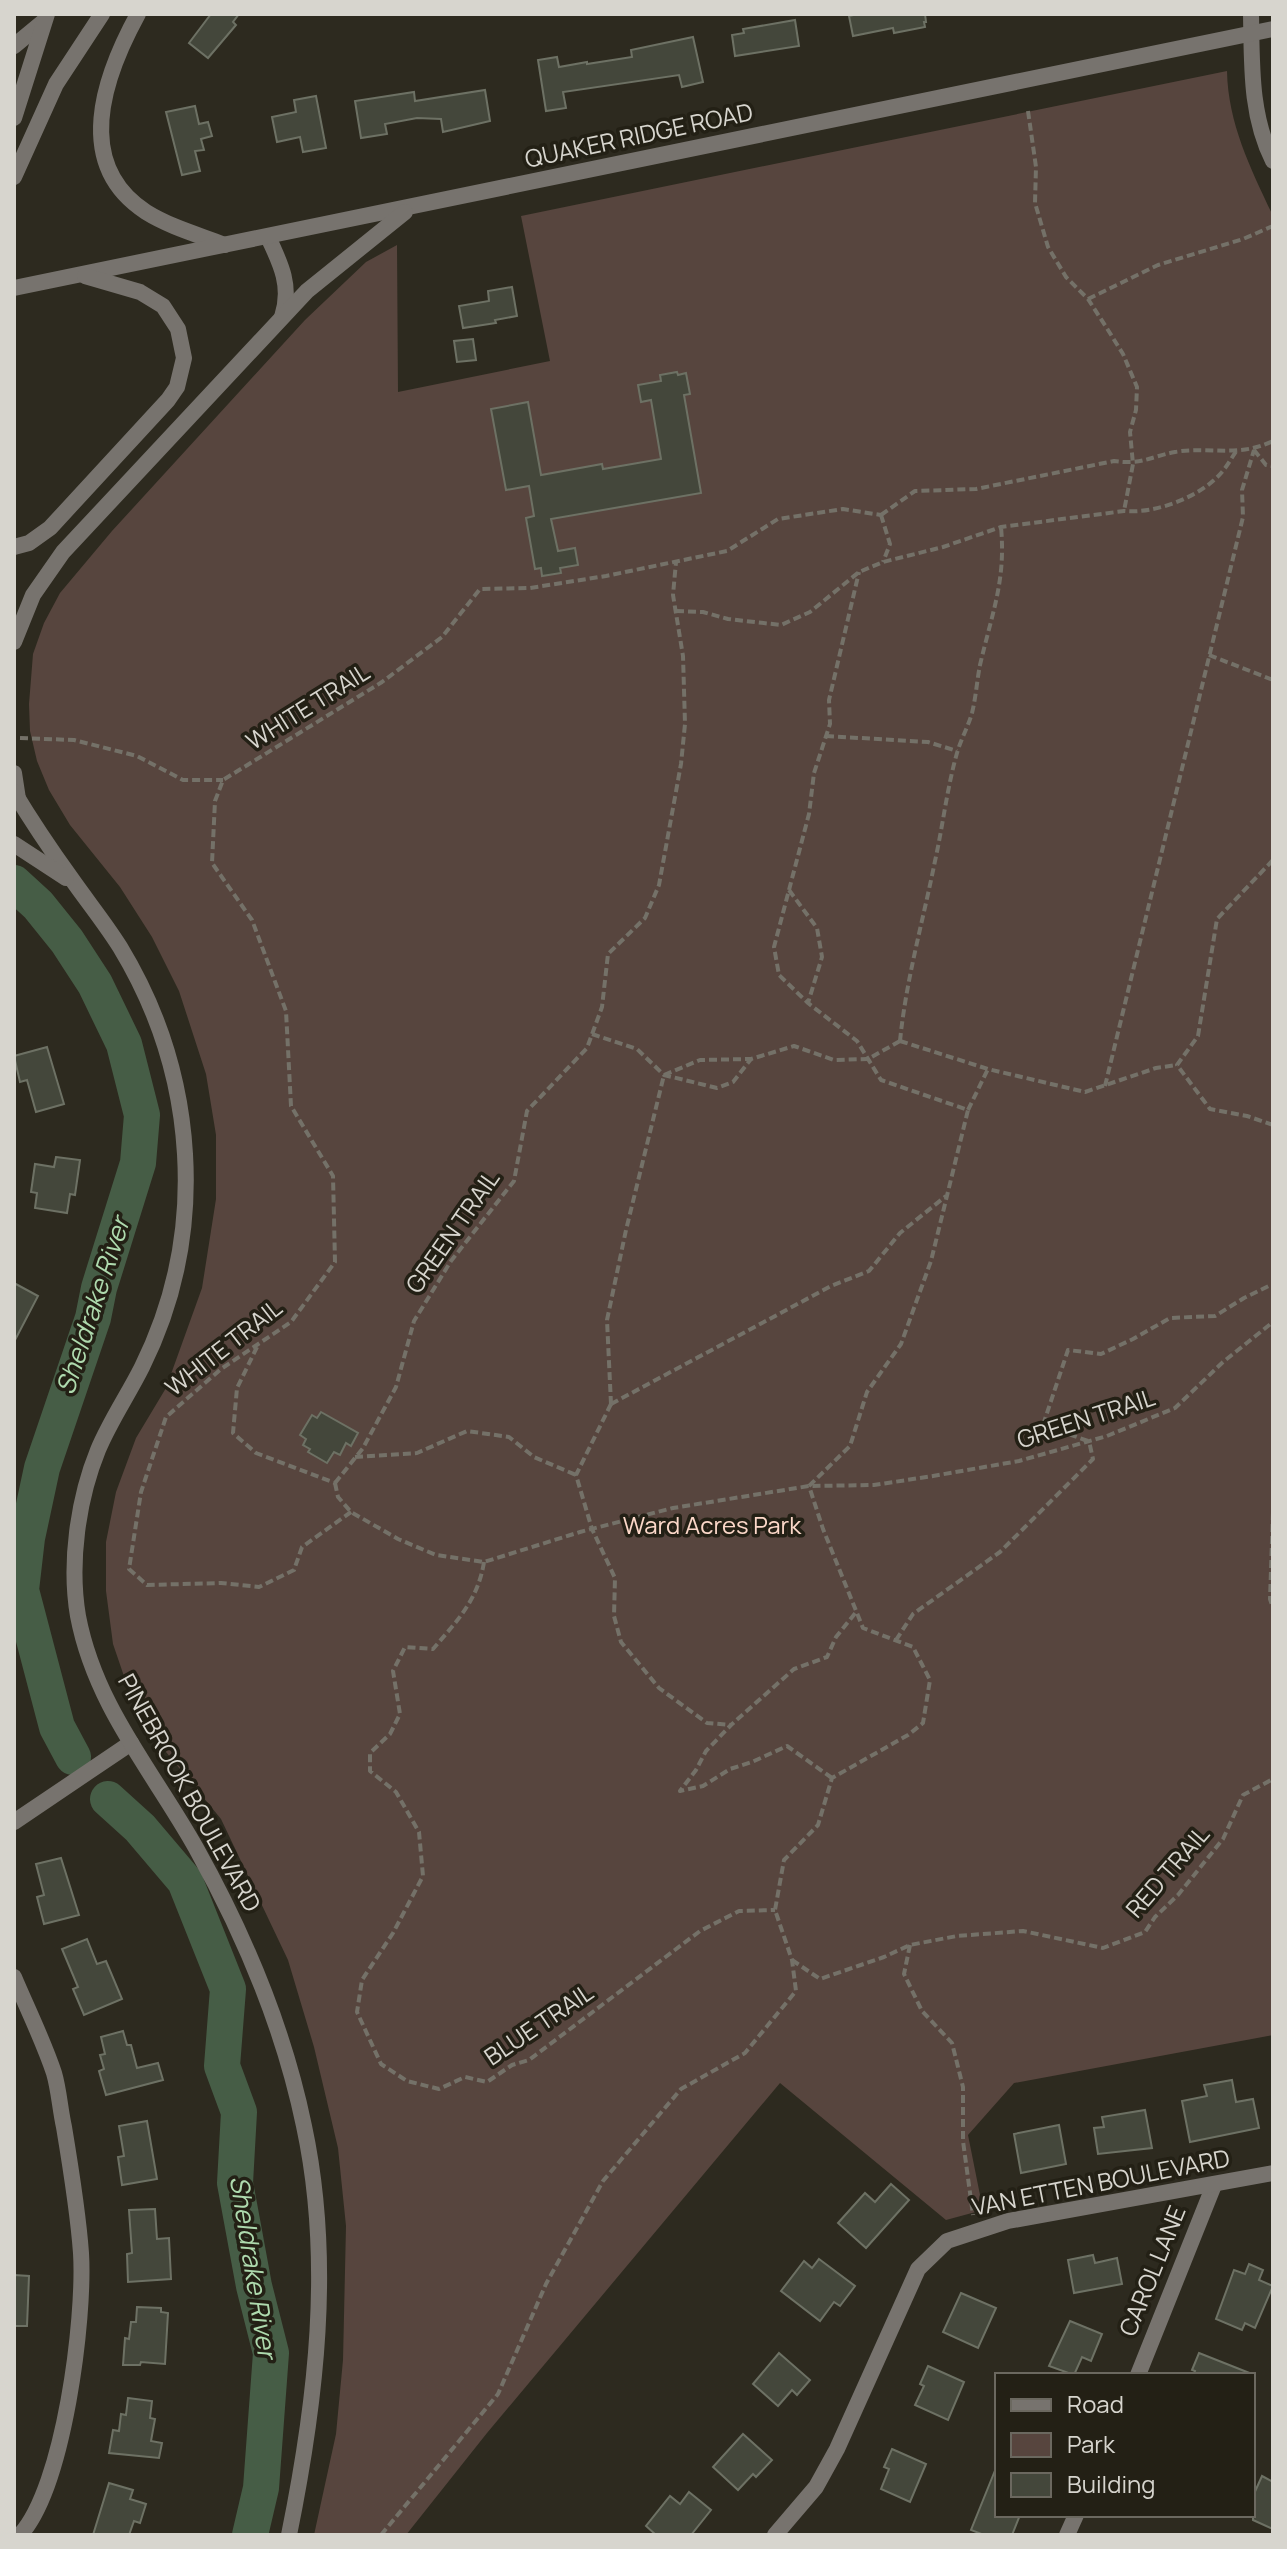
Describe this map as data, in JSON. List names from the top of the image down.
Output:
{
  "streets": {
    "street": [
      "QUAKER RIDGE ROAD",
      "PINEBROOK BOULEVARD",
      "VAN ETTEN BOULEVARD",
      "CAROL LANE"
    ],
    "path": [
      "WHITE TRAIL",
      "GREEN TRAIL",
      "RED TRAIL",
      "BLUE TRAIL"
    ]
  },
  "crossings": [
    ["WHITE TRAIL", "GREEN TRAIL"],
    ["GREEN TRAIL", "BLUE TRAIL"],
    ["VAN ETTEN BOULEVARD", "CAROL LANE"]
  ],
  "water": ["Sheldrake River"],
  "parks": ["Ward Acres Park"],
  "legend": ["Road", "Park", "Building"]
}
